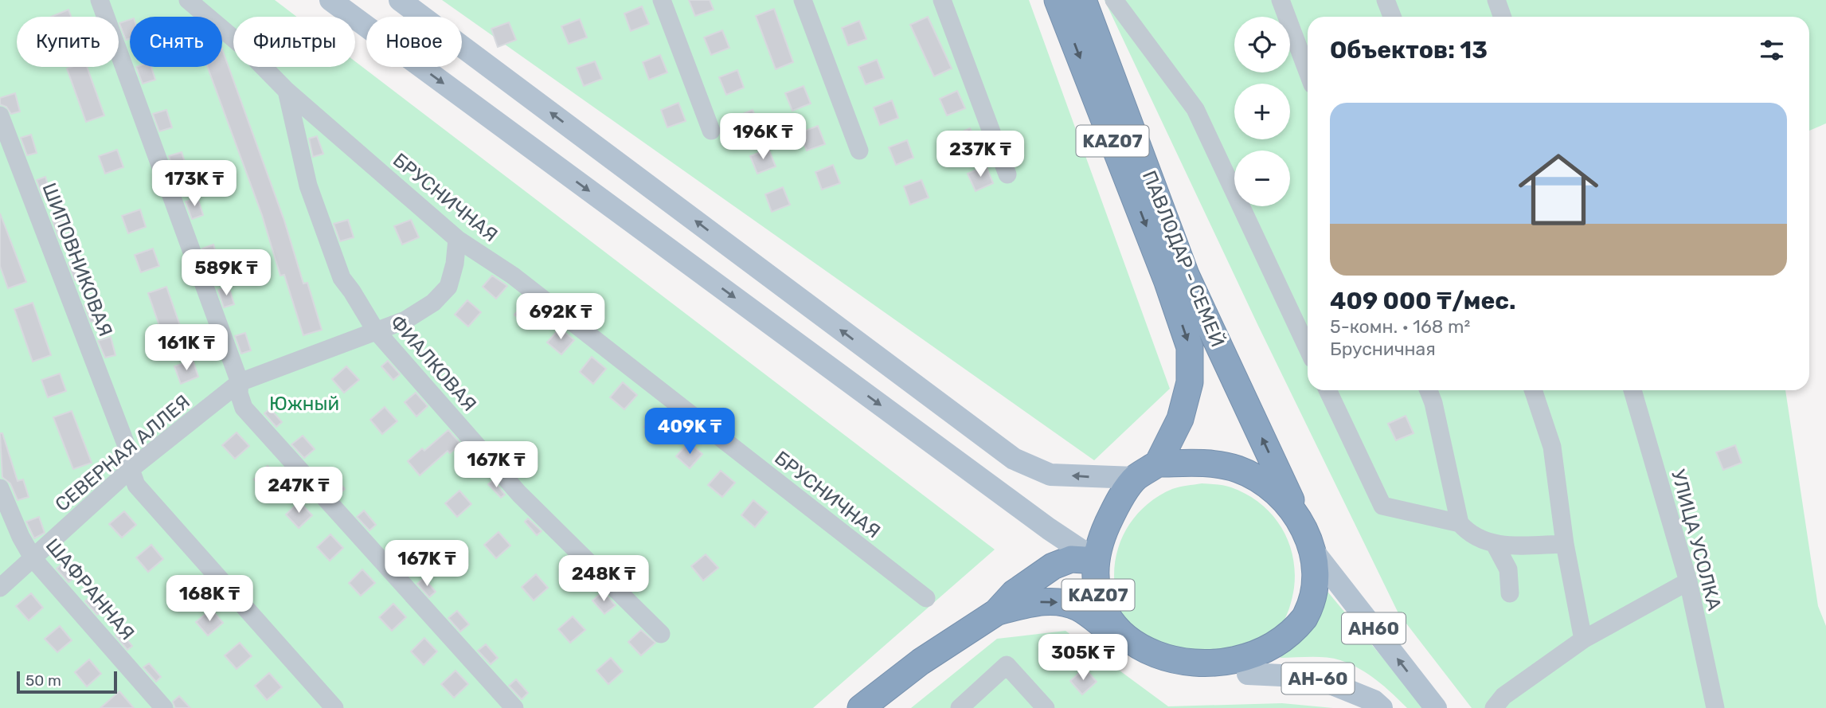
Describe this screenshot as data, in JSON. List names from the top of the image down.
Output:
{
  "streets": {
    "highway": ["KAZ07", "ПАВЛОДАР - СЕМЕЙ"],
    "main road": ["АН60", "АН-60"],
    "street": [
      "БРУСНИЧНАЯ",
      "ШИПОВНИКОВАЯ",
      "ФИАЛКОВАЯ",
      "СЕВЕРНАЯ АЛЛЕЯ",
      "УЛИЦА УСОЛКА",
      "ШАФРАННАЯ"
    ]
  },
  "crossings": [
    ["KAZ07", "ПАВЛОДАР - СЕМЕЙ"],
    ["KAZ07", "АН60"],
    ["KAZ07", "АН-60"],
    ["БРУСНИЧНАЯ", "ФИАЛКОВАЯ"],
    ["БРУСНИЧНАЯ", "СЕВЕРНАЯ АЛЛЕЯ"],
    ["ШИПОВНИКОВАЯ", "СЕВЕРНАЯ АЛЛЕЯ"],
    ["ФИАЛКОВАЯ", "СЕВЕРНАЯ АЛЛЕЯ"],
    ["СЕВЕРНАЯ АЛЛЕЯ", "ШАФРАННАЯ"]
  ],
  "parks": ["Южный"],
  "scale_bar": "50 m",
  "page": {
    "map_buttons": ["+", "−"],
    "chip": [
      "Купить",
      "Снять",
      "Фильтры",
      "Новое"
    ],
    "heading": "Объектов: 13",
    "list": [
      {
        "name": "409 000 ₸/мес.",
        "note": "5-комн. · 168 m² · Брусничная"
      }
    ],
    "price": [
      "196K ₸",
      "237K ₸",
      "173K ₸",
      "589K ₸",
      "692K ₸",
      "161K ₸",
      "409K ₸",
      "167K ₸",
      "247K ₸",
      "167K ₸",
      "248K ₸",
      "168K ₸",
      "305K ₸"
    ],
    "scale": "50 m"
  }
}
